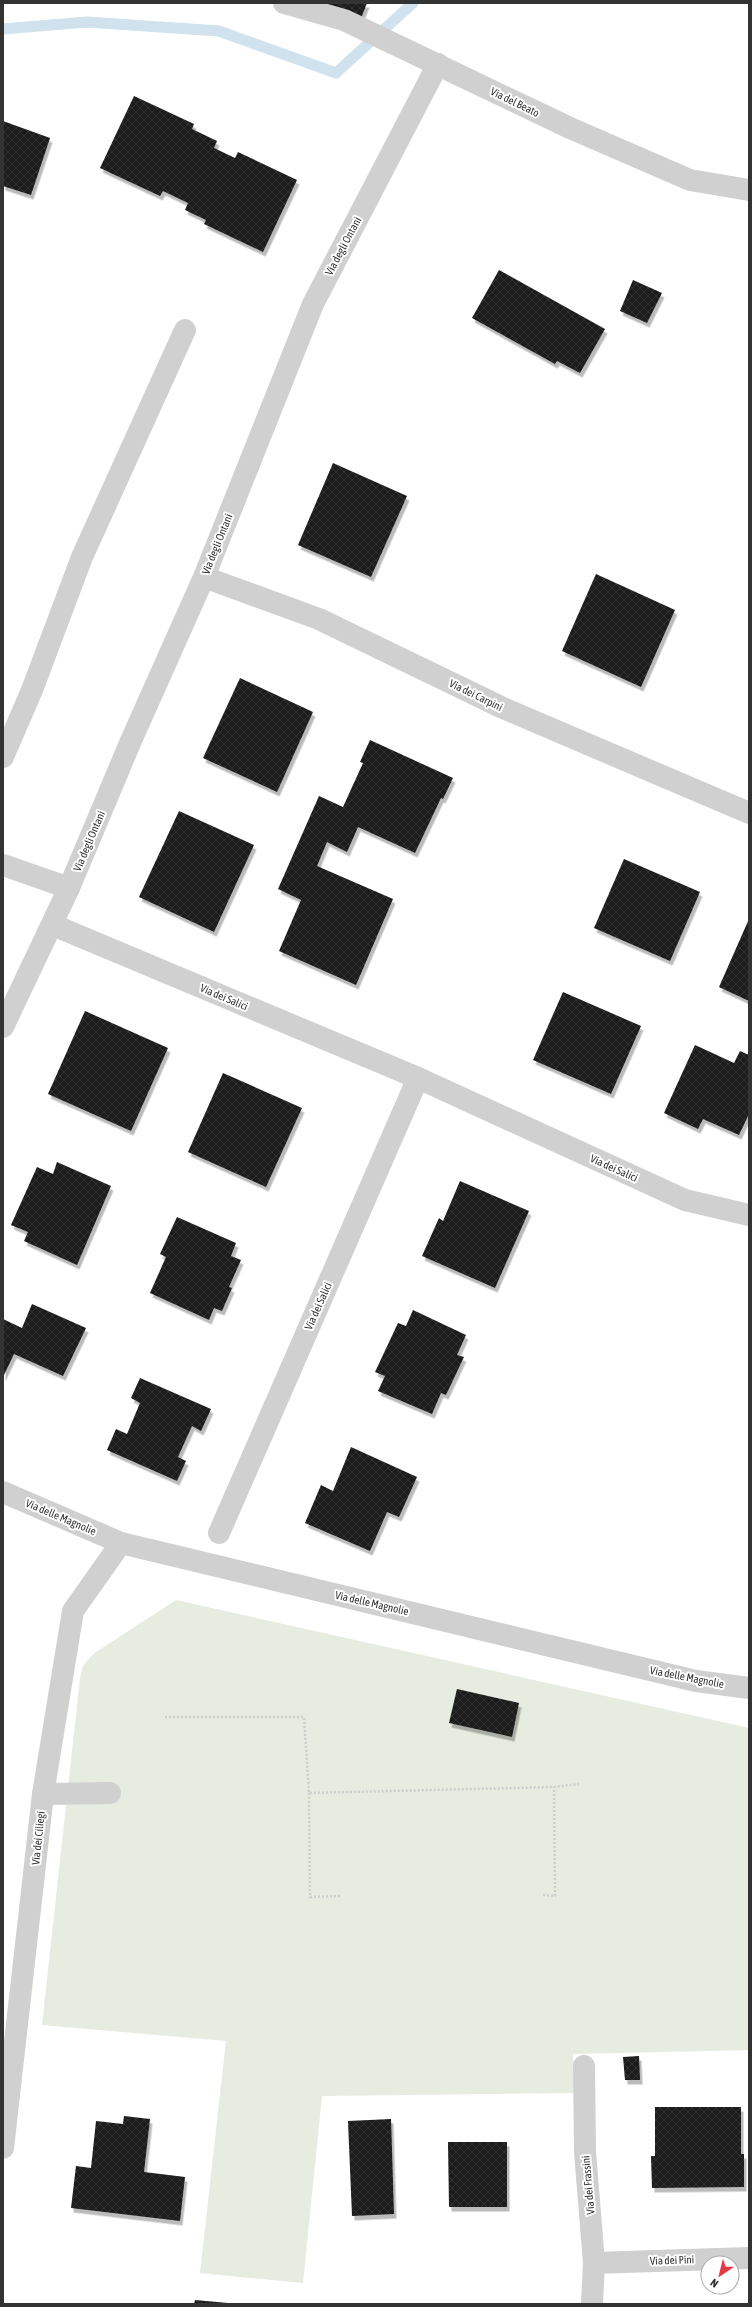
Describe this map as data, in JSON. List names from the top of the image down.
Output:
{
  "streets": {
    "street": [
      "Via del Beato",
      "Via degli Ontani",
      "Via dei Carpini",
      "Via dei Salici",
      "Via delle Magnolie",
      "Via dei Ciliegi",
      "Via dei Frassini",
      "Via dei Pini"
    ]
  },
  "crossings": [
    ["Via del Beato", "Via degli Ontani"],
    ["Via degli Ontani", "Via dei Carpini"],
    ["Via degli Ontani", "Via dei Salici"],
    ["Via delle Magnolie", "Via dei Ciliegi"],
    ["Via dei Frassini", "Via dei Pini"]
  ],
  "north": "bottom left"
}
